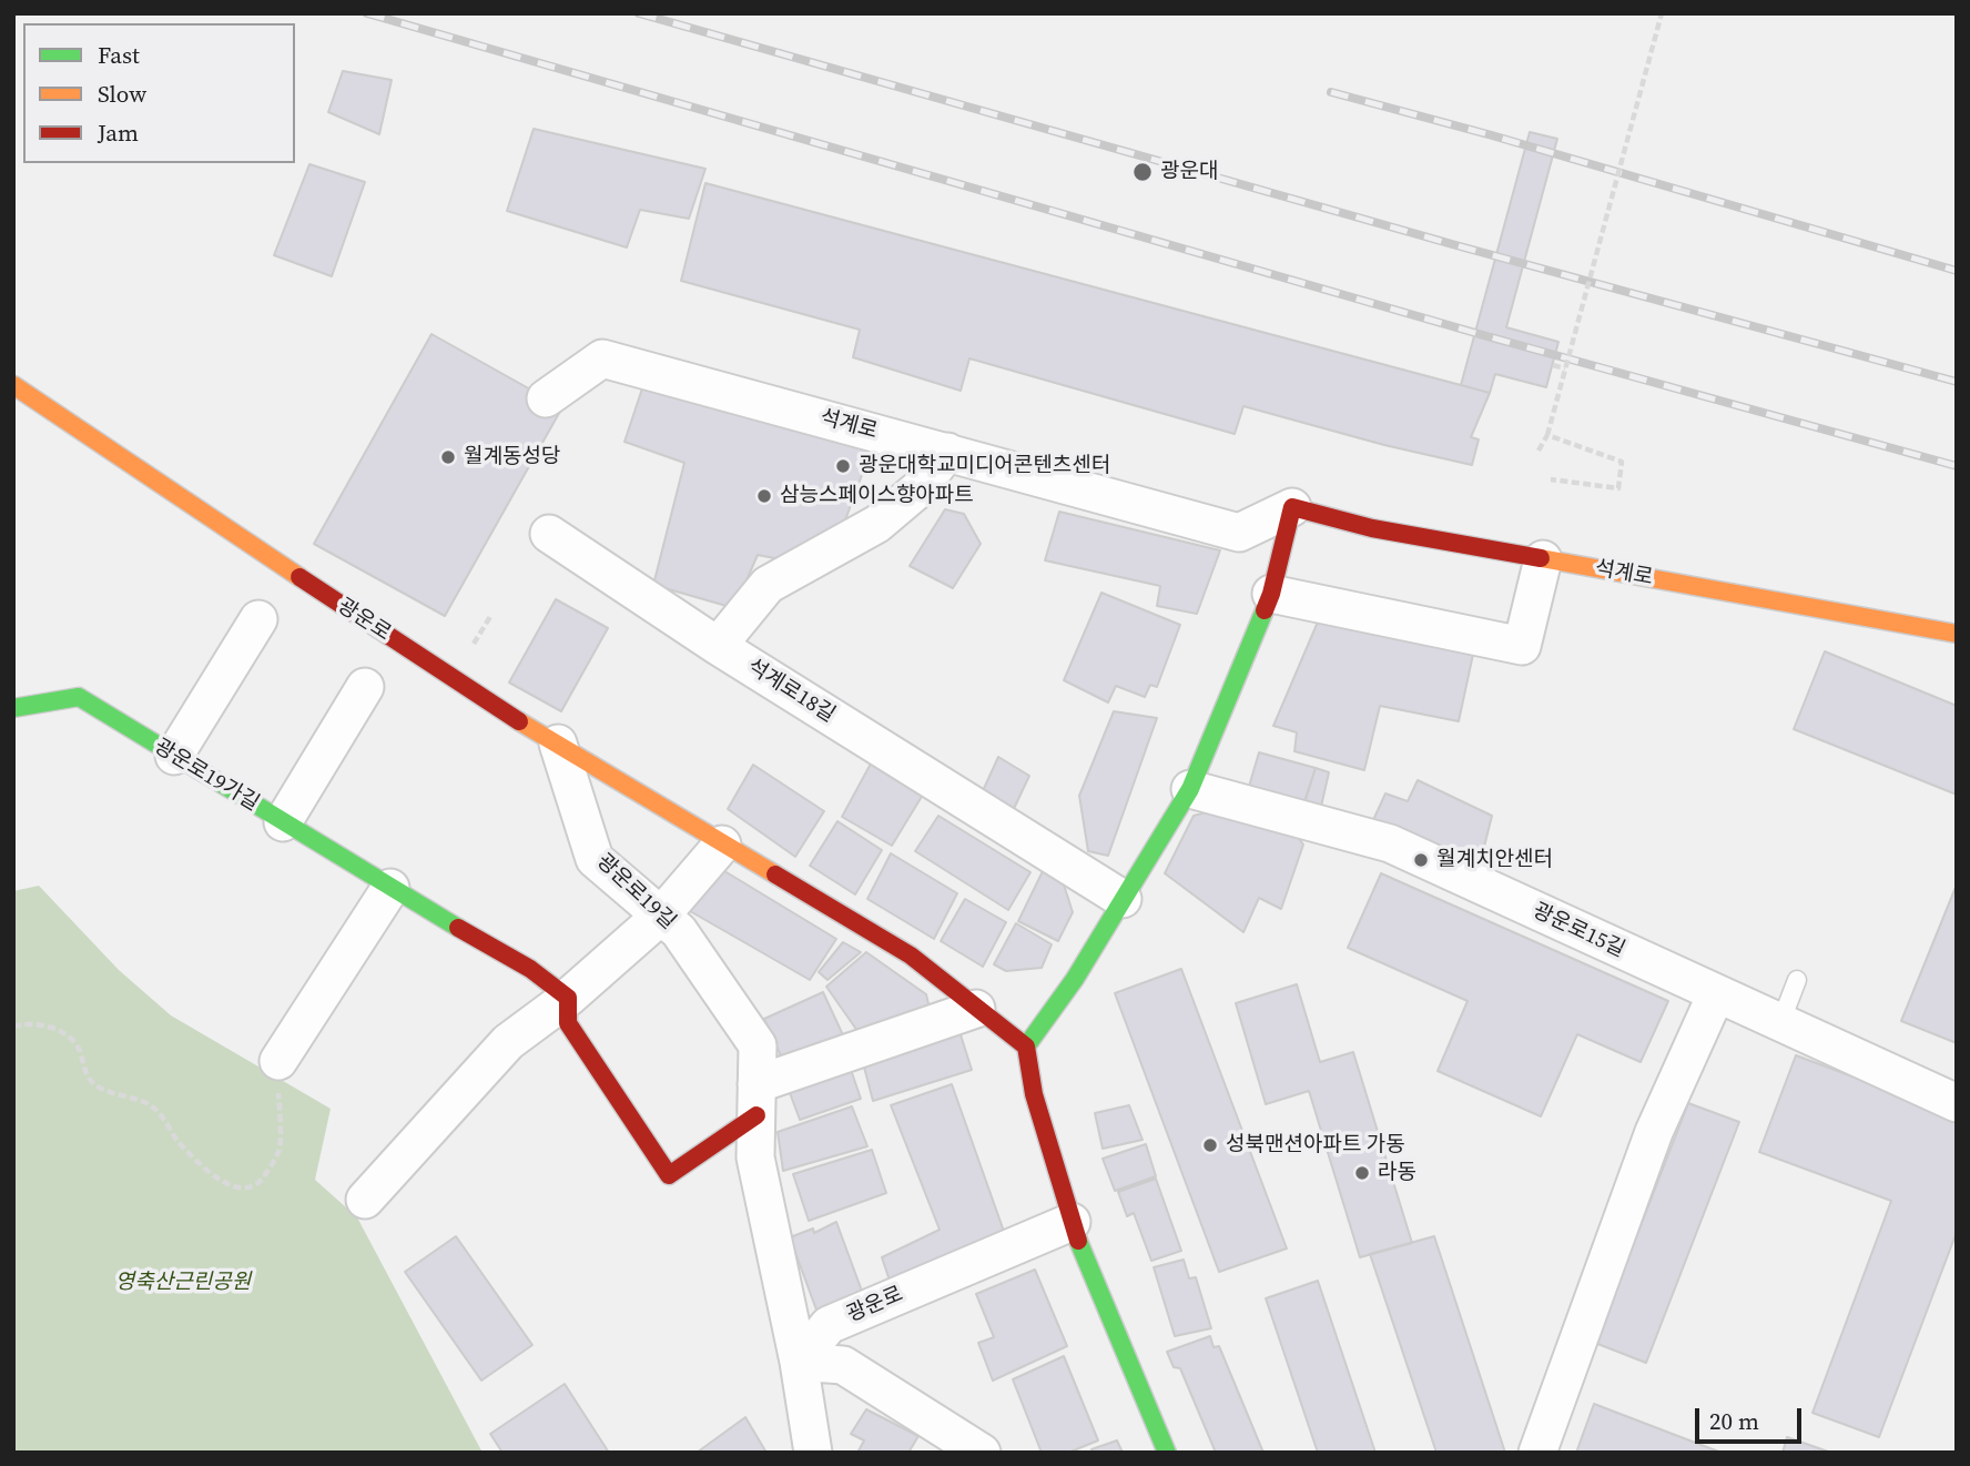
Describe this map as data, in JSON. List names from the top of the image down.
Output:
{
  "streets": {
    "street": [
      "석계로",
      "광운로",
      "석계로18길",
      "광운로19가길",
      "광운로19길",
      "광운로15길"
    ]
  },
  "crossings": [
    ["광운로", "광운로19길"]
  ],
  "parks": ["영축산근린공원"],
  "places": [
    "광운대",
    "월계동성당",
    "광운대학교미디어콘텐츠센터",
    "삼능스페이스향아파트",
    "월계치안센터",
    "성북맨션아파트 가동",
    "라동"
  ],
  "legend": ["Fast", "Slow", "Jam"],
  "scale_bar": "20 m"
}
